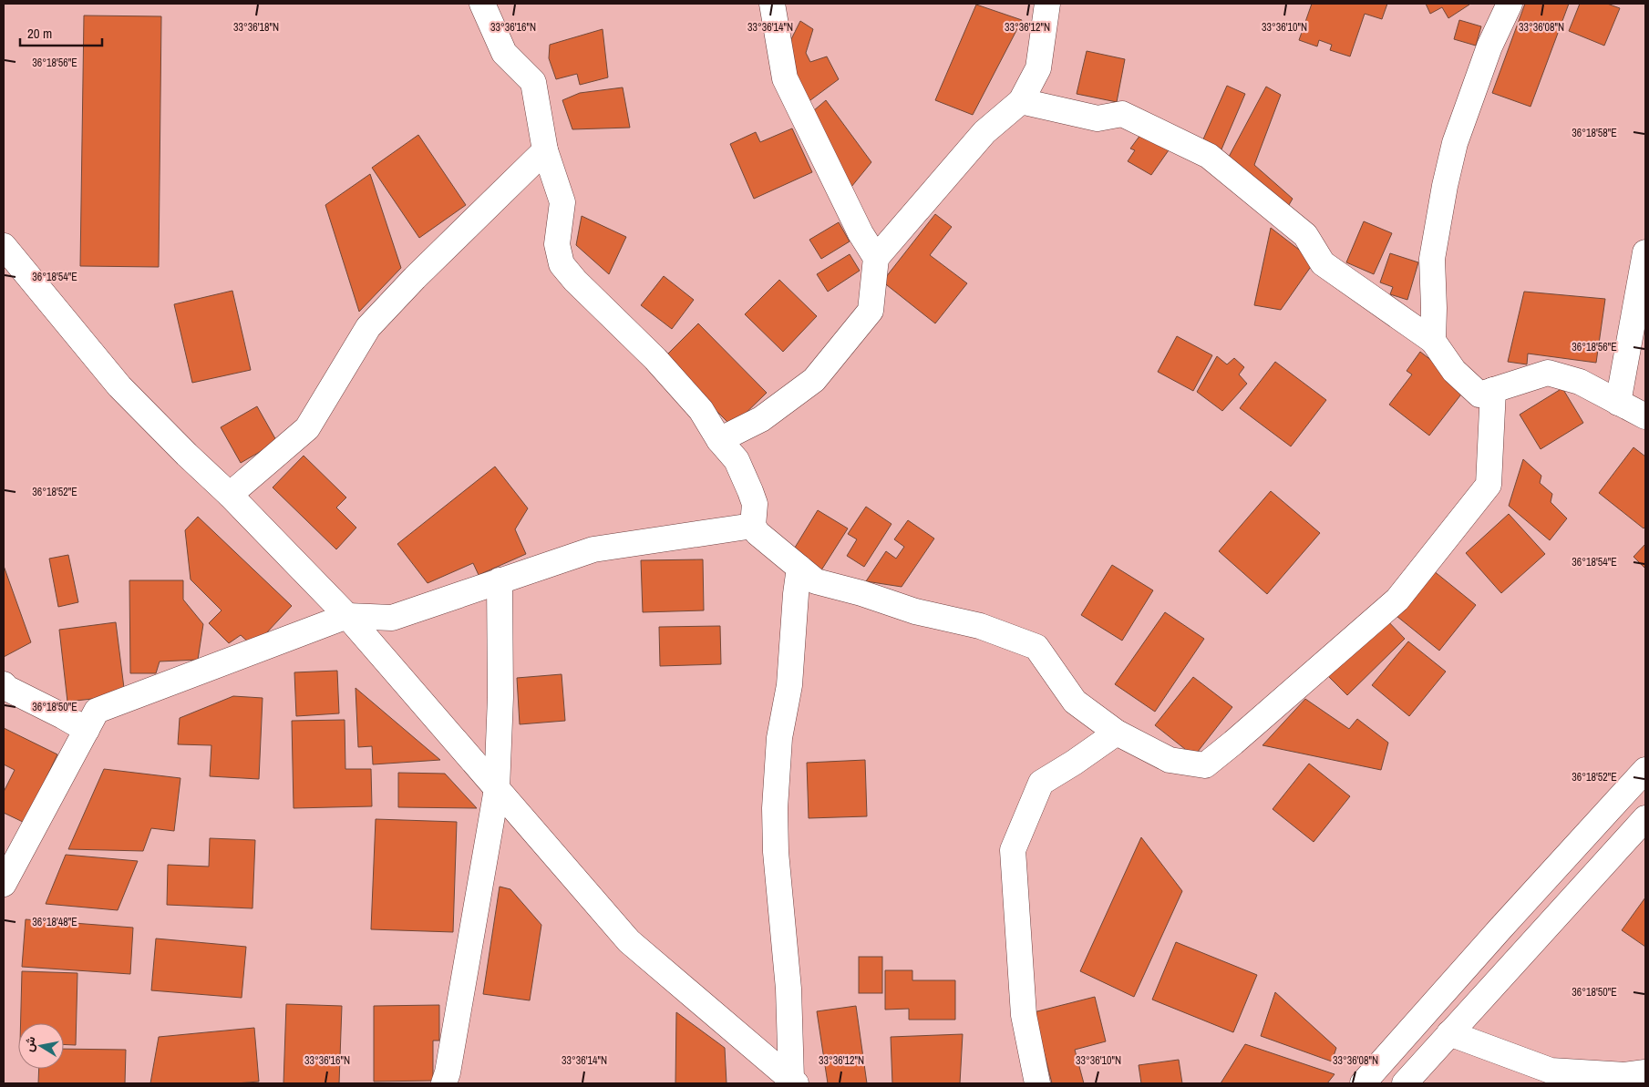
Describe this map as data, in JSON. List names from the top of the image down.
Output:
{
  "scale_bar": "20 m",
  "north": "left",
  "coordinates": [
    "33°36'18\"N",
    "33°36'16\"N",
    "33°36'14\"N",
    "33°36'12\"N",
    "33°36'10\"N",
    "33°36'08\"N",
    "36°18'56\"E",
    "36°18'58\"E",
    "36°18'54\"E",
    "36°18'52\"E",
    "36°18'50\"E",
    "36°18'48\"E"
  ]
}
